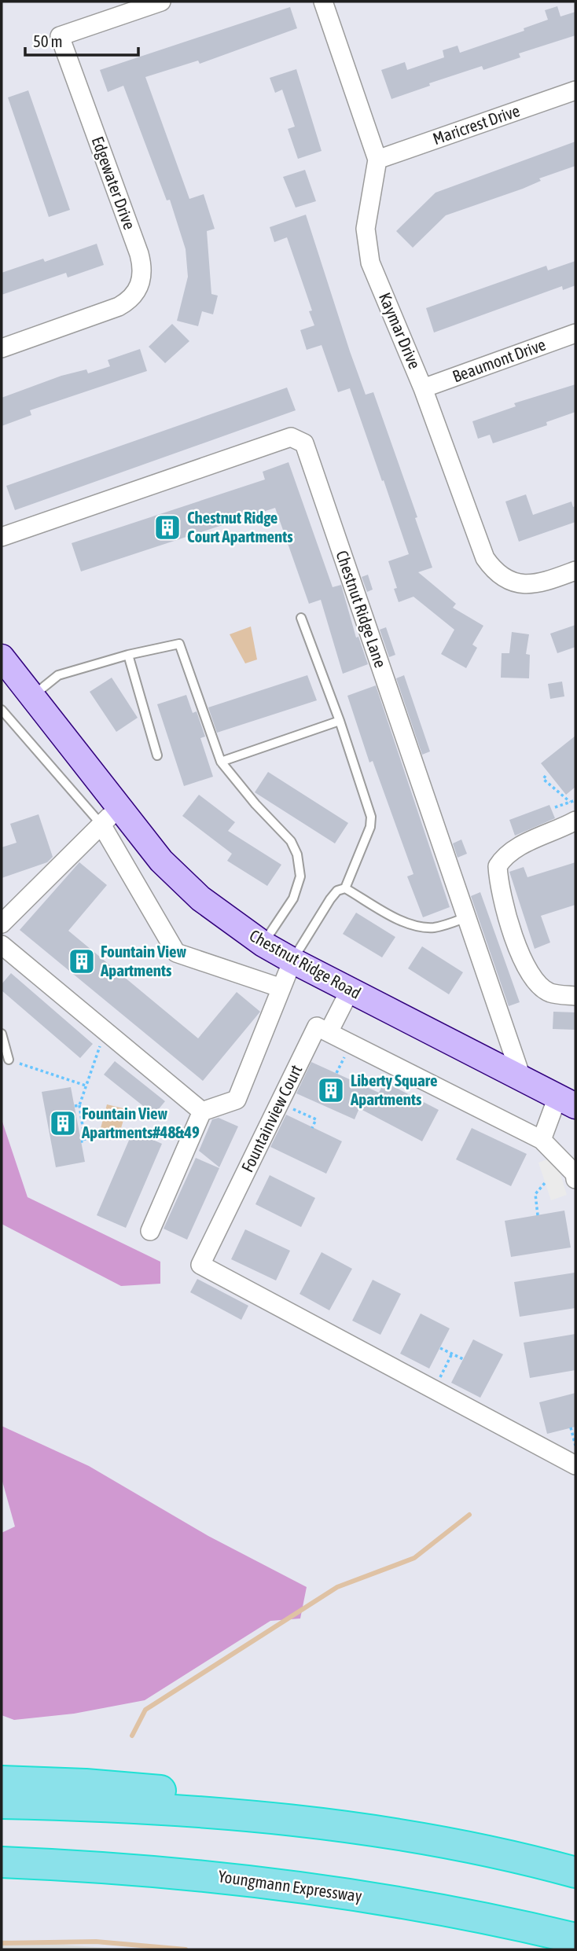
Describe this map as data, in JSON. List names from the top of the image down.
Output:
{
  "streets": {
    "highway": ["Youngmann Expressway"],
    "street": [
      "Maricrest Drive",
      "Edgewater Drive",
      "Kaymar Drive",
      "Beaumont Drive",
      "Chestnut Ridge Lane",
      "Chestnut Ridge Road",
      "Fountainview Court"
    ]
  },
  "crossings": [
    ["Maricrest Drive", "Kaymar Drive"],
    ["Kaymar Drive", "Beaumont Drive"],
    ["Chestnut Ridge Lane", "Chestnut Ridge Road"]
  ],
  "places": {
    "building": [
      "Chestnut Ridge Court Apartments",
      "Fountain View Apartments",
      "Liberty Square Apartments",
      "Fountain View Apartments#48&49"
    ]
  },
  "scale_bar": "50 m"
}
